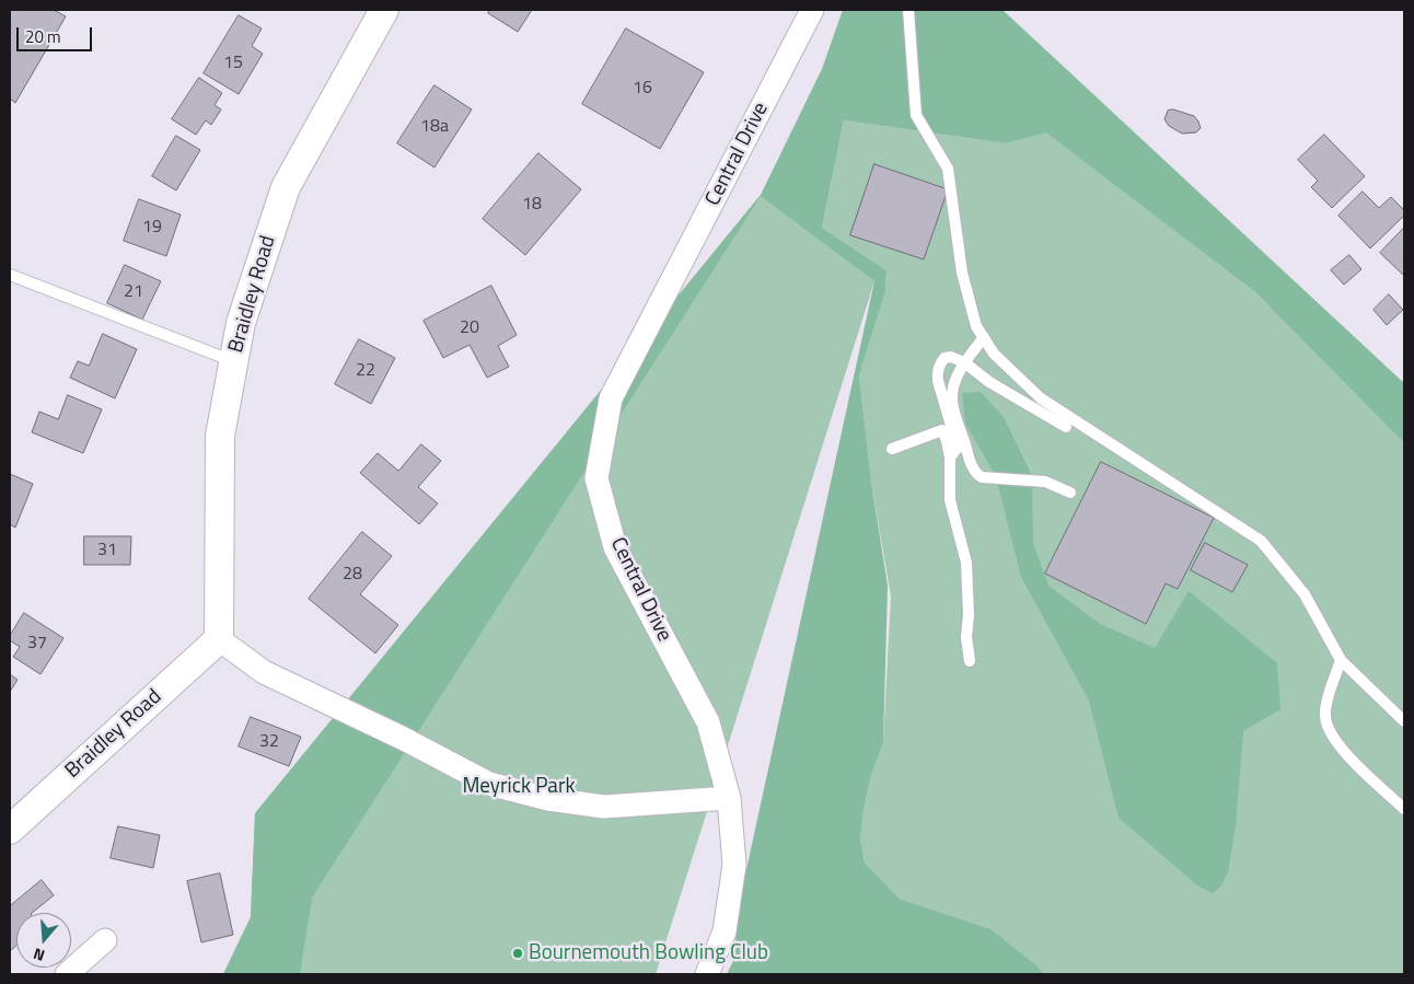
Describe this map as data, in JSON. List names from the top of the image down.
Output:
{
  "streets": {
    "street": ["Central Drive", "Braidley Road"]
  },
  "parks": ["Meyrick Park"],
  "places": ["Bournemouth Bowling Club"],
  "house_numbers": [
    "15",
    "16",
    "18a",
    "18",
    "19",
    "21",
    "20",
    "22",
    "31",
    "28",
    "37",
    "32"
  ],
  "scale_bar": "20 m",
  "north": "bottom"
}
